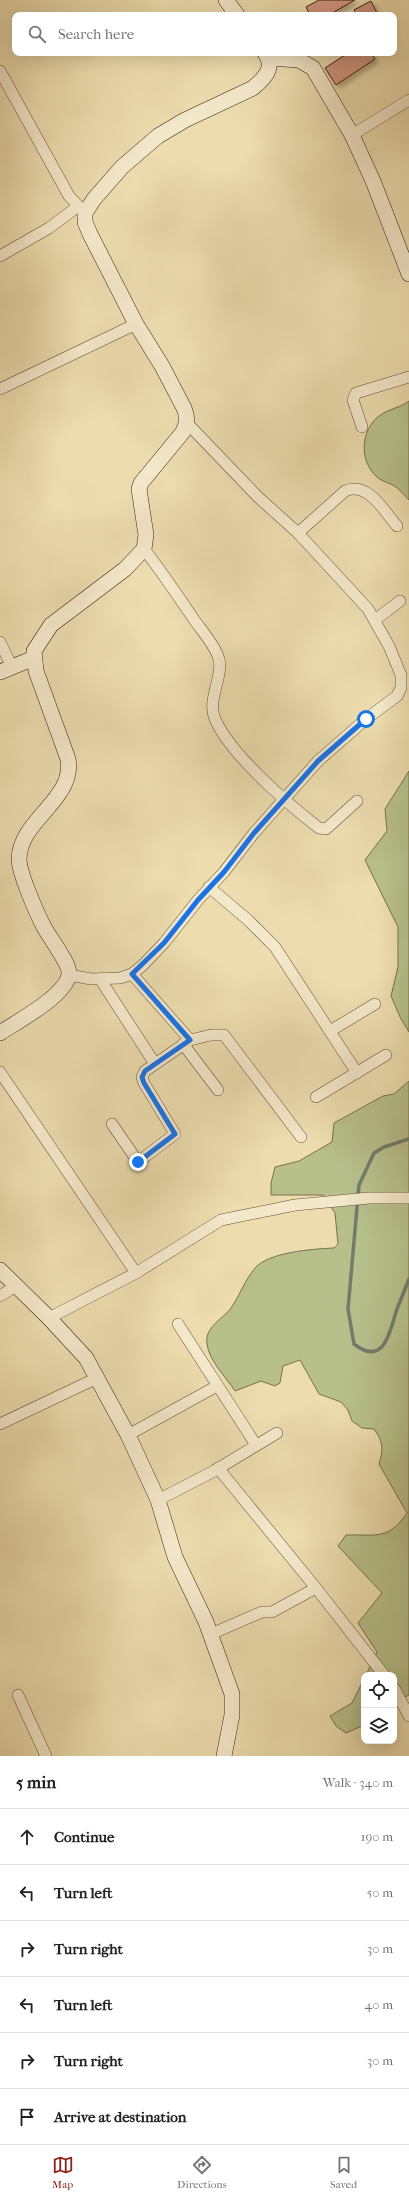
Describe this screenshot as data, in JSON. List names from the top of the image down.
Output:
{
  "page": {
    "search": "Search here",
    "heading": ["5 min", "Walk · 340 m"],
    "list": [
      ["Continue", "190 m"],
      ["Turn left", "50 m"],
      ["Turn right", "30 m"],
      ["Turn left", "40 m"],
      ["Turn right", "30 m"],
      "Arrive at destination"
    ],
    "nav": ["Map", "Directions", "Saved"]
  }
}
